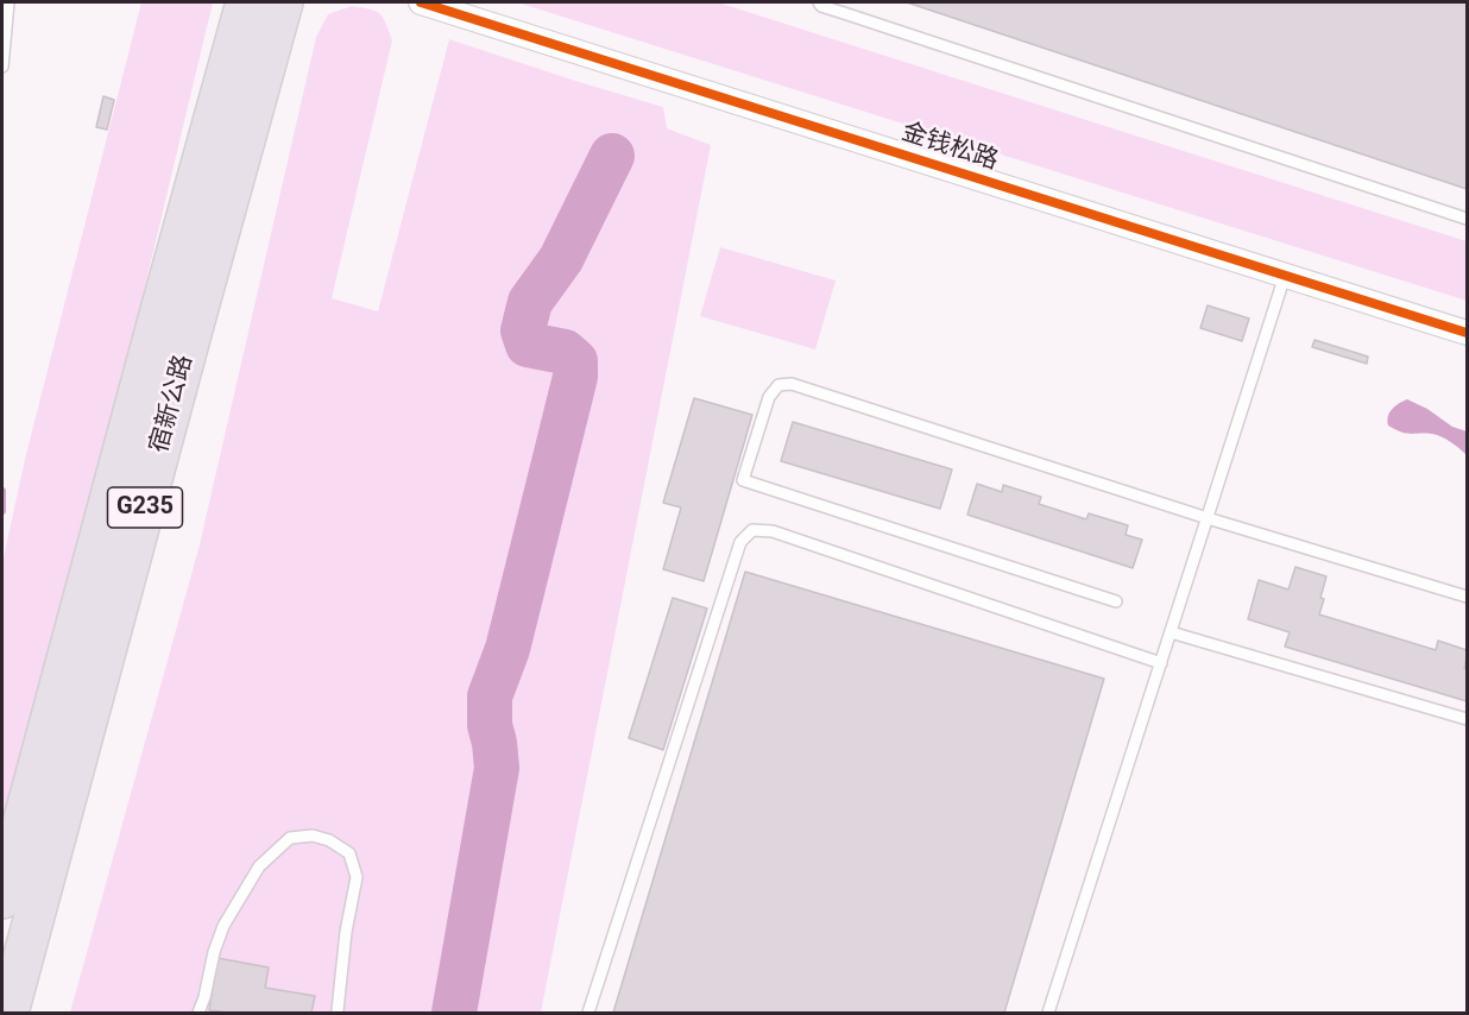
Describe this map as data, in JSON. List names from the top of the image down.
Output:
{
  "streets": {
    "highway": ["宿新公路", "G235"],
    "street": ["金钱松路"]
  }
}
